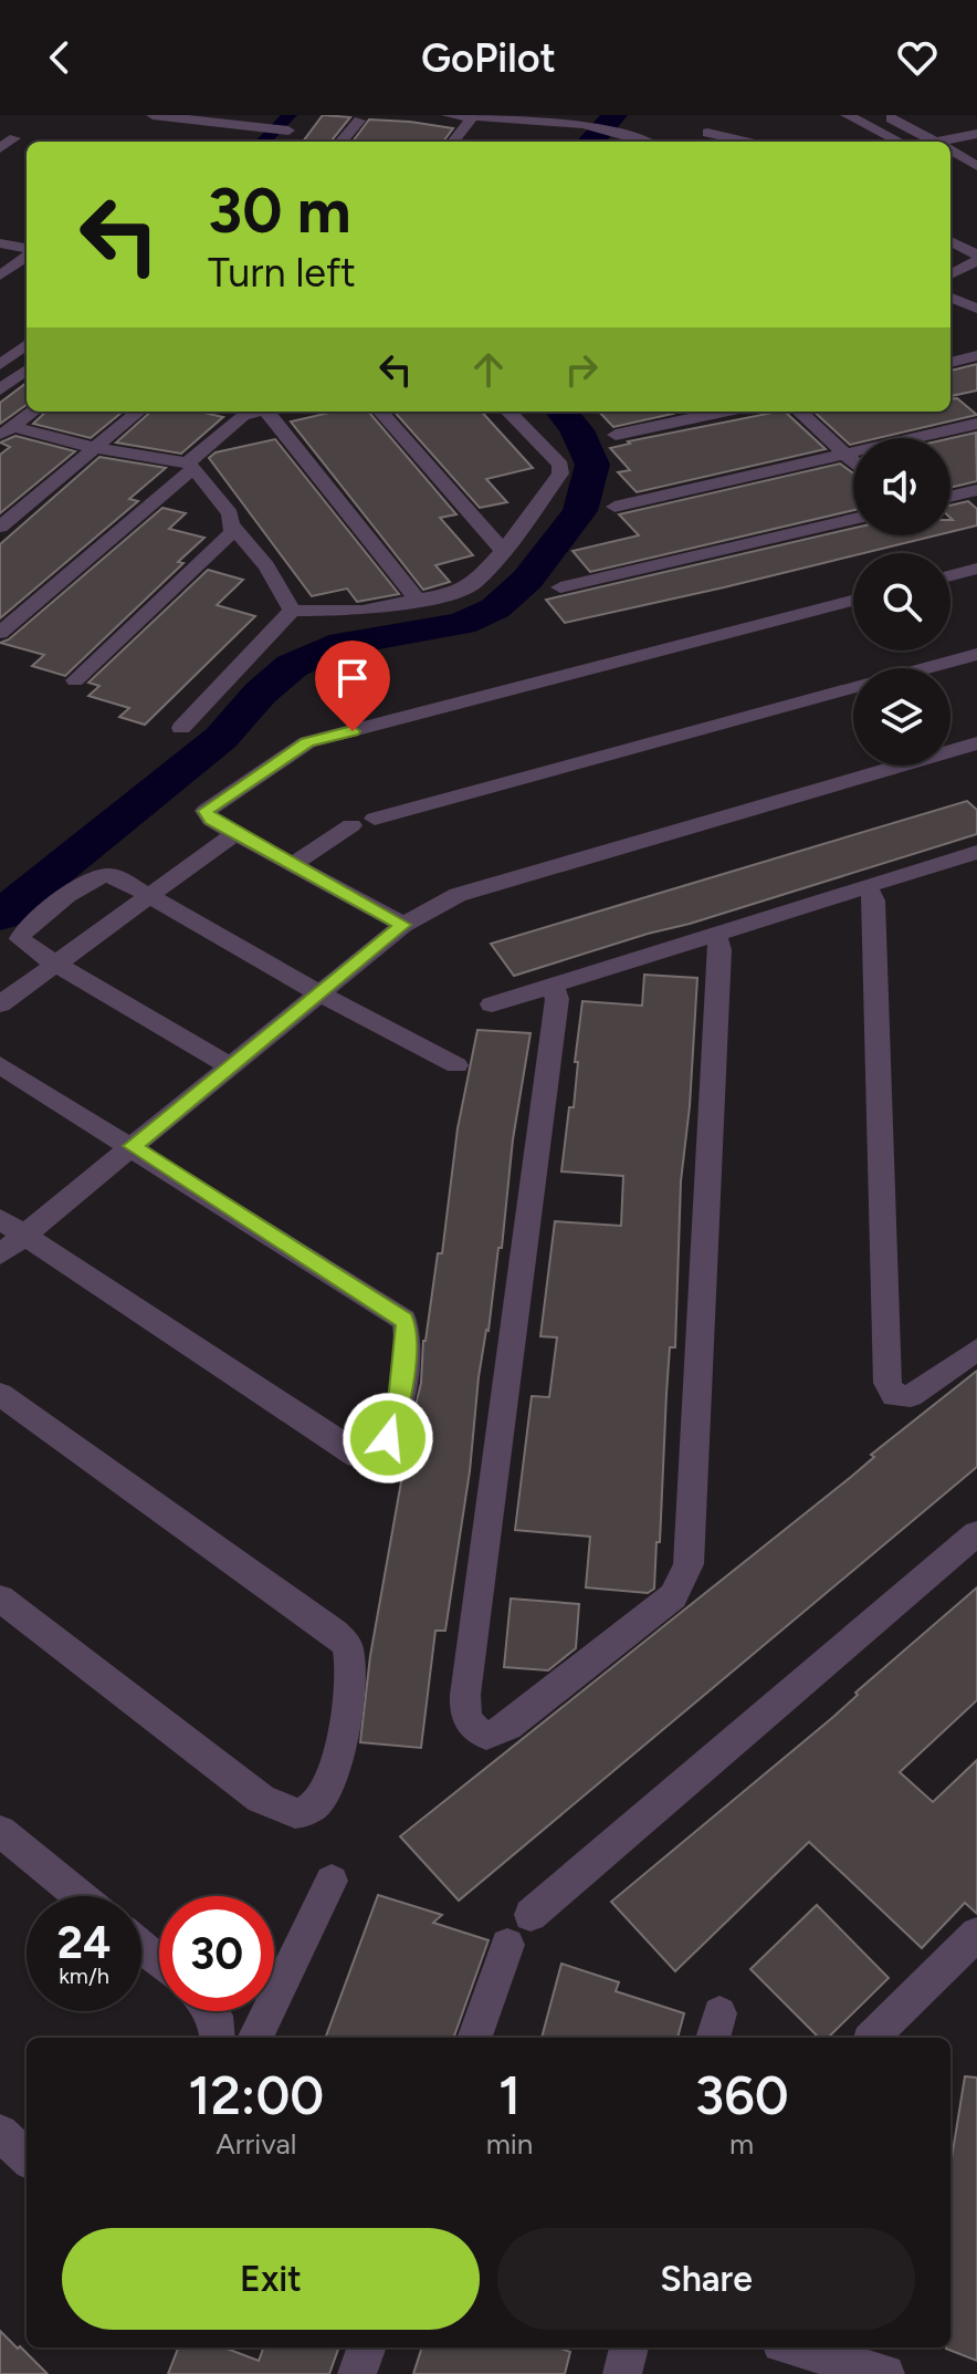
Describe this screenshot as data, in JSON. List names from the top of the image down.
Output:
{
  "page": {
    "header": "GoPilot",
    "turn": ["30 m", "Turn left"],
    "speed": "24 km/h",
    "limit": "30",
    "eta": [
      "12:00",
      "Arrival",
      "1",
      "min",
      "360",
      "m"
    ],
    "buttons": ["Exit", "Share"]
  }
}
